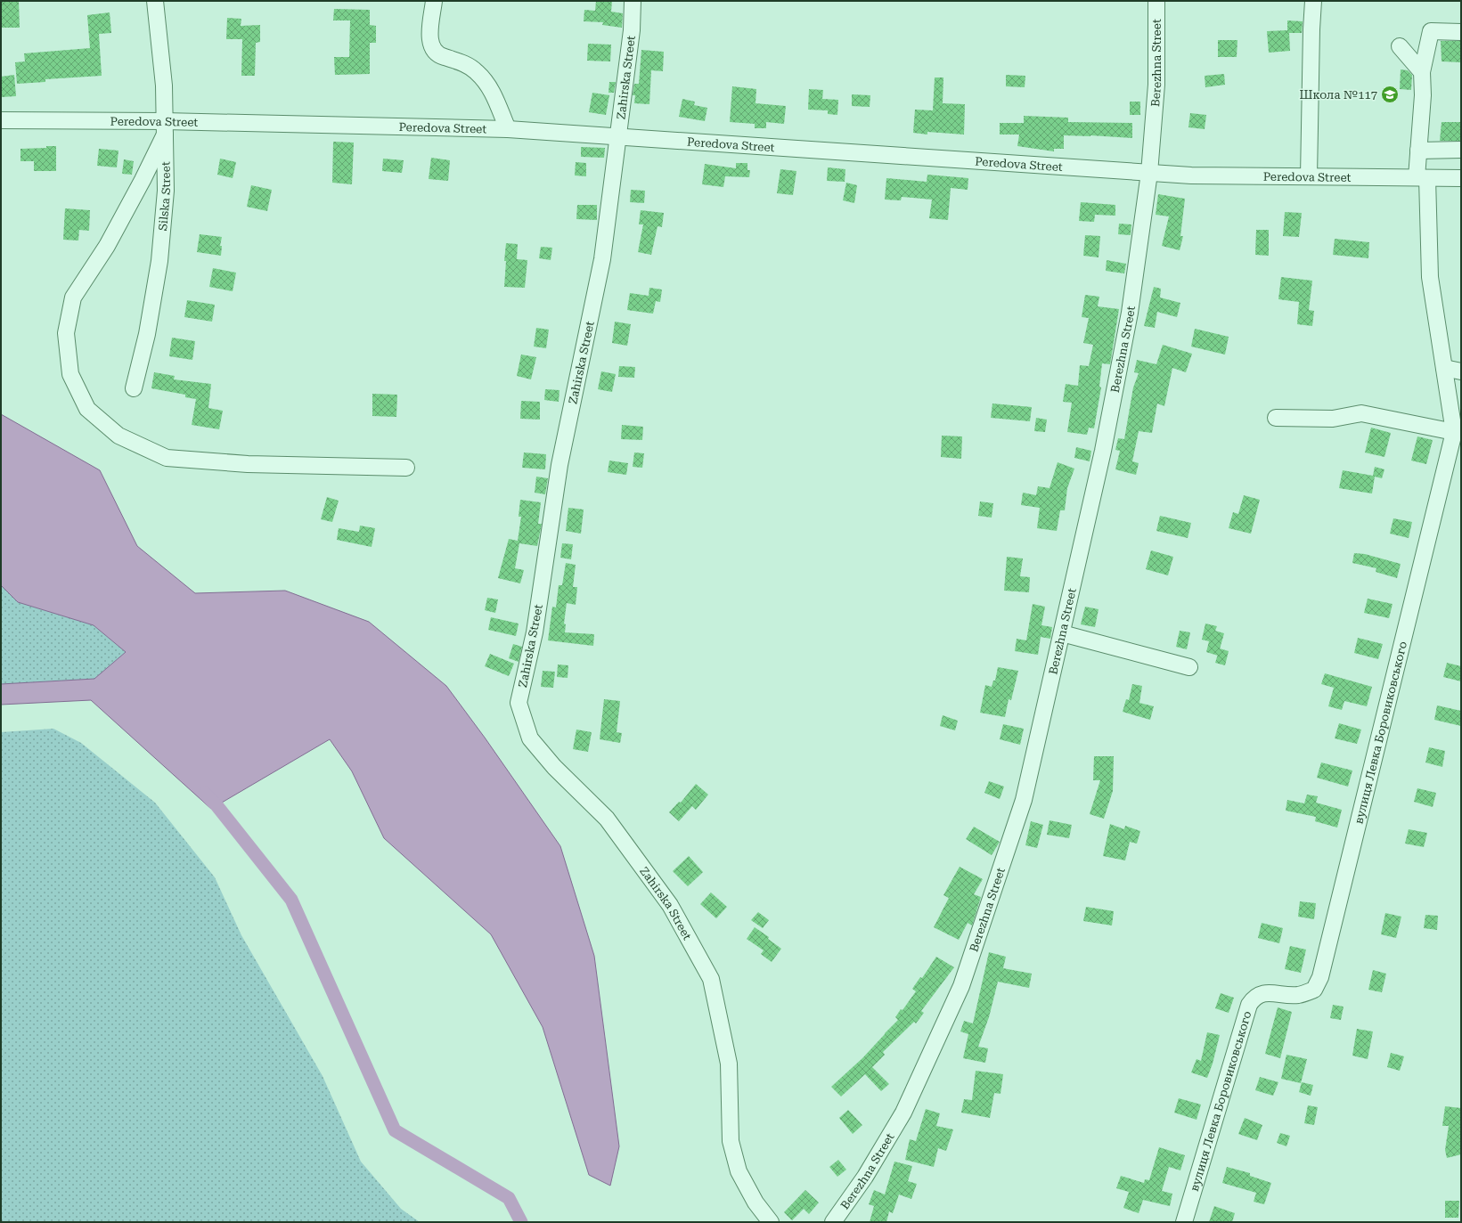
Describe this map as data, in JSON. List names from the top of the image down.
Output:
{
  "streets": {
    "street": [
      "Berezhna Street",
      "Zahirska Street",
      "Peredova Street",
      "Silska Street",
      "вулиця Левка Боровиковського"
    ]
  },
  "crossings": [
    ["Berezhna Street", "Peredova Street"],
    ["Zahirska Street", "Peredova Street"],
    ["Peredova Street", "Silska Street"],
    ["Peredova Street", "вулиця Левка Боровиковського"]
  ],
  "places": {
    "school or university": ["Школа №117"]
  }
}
